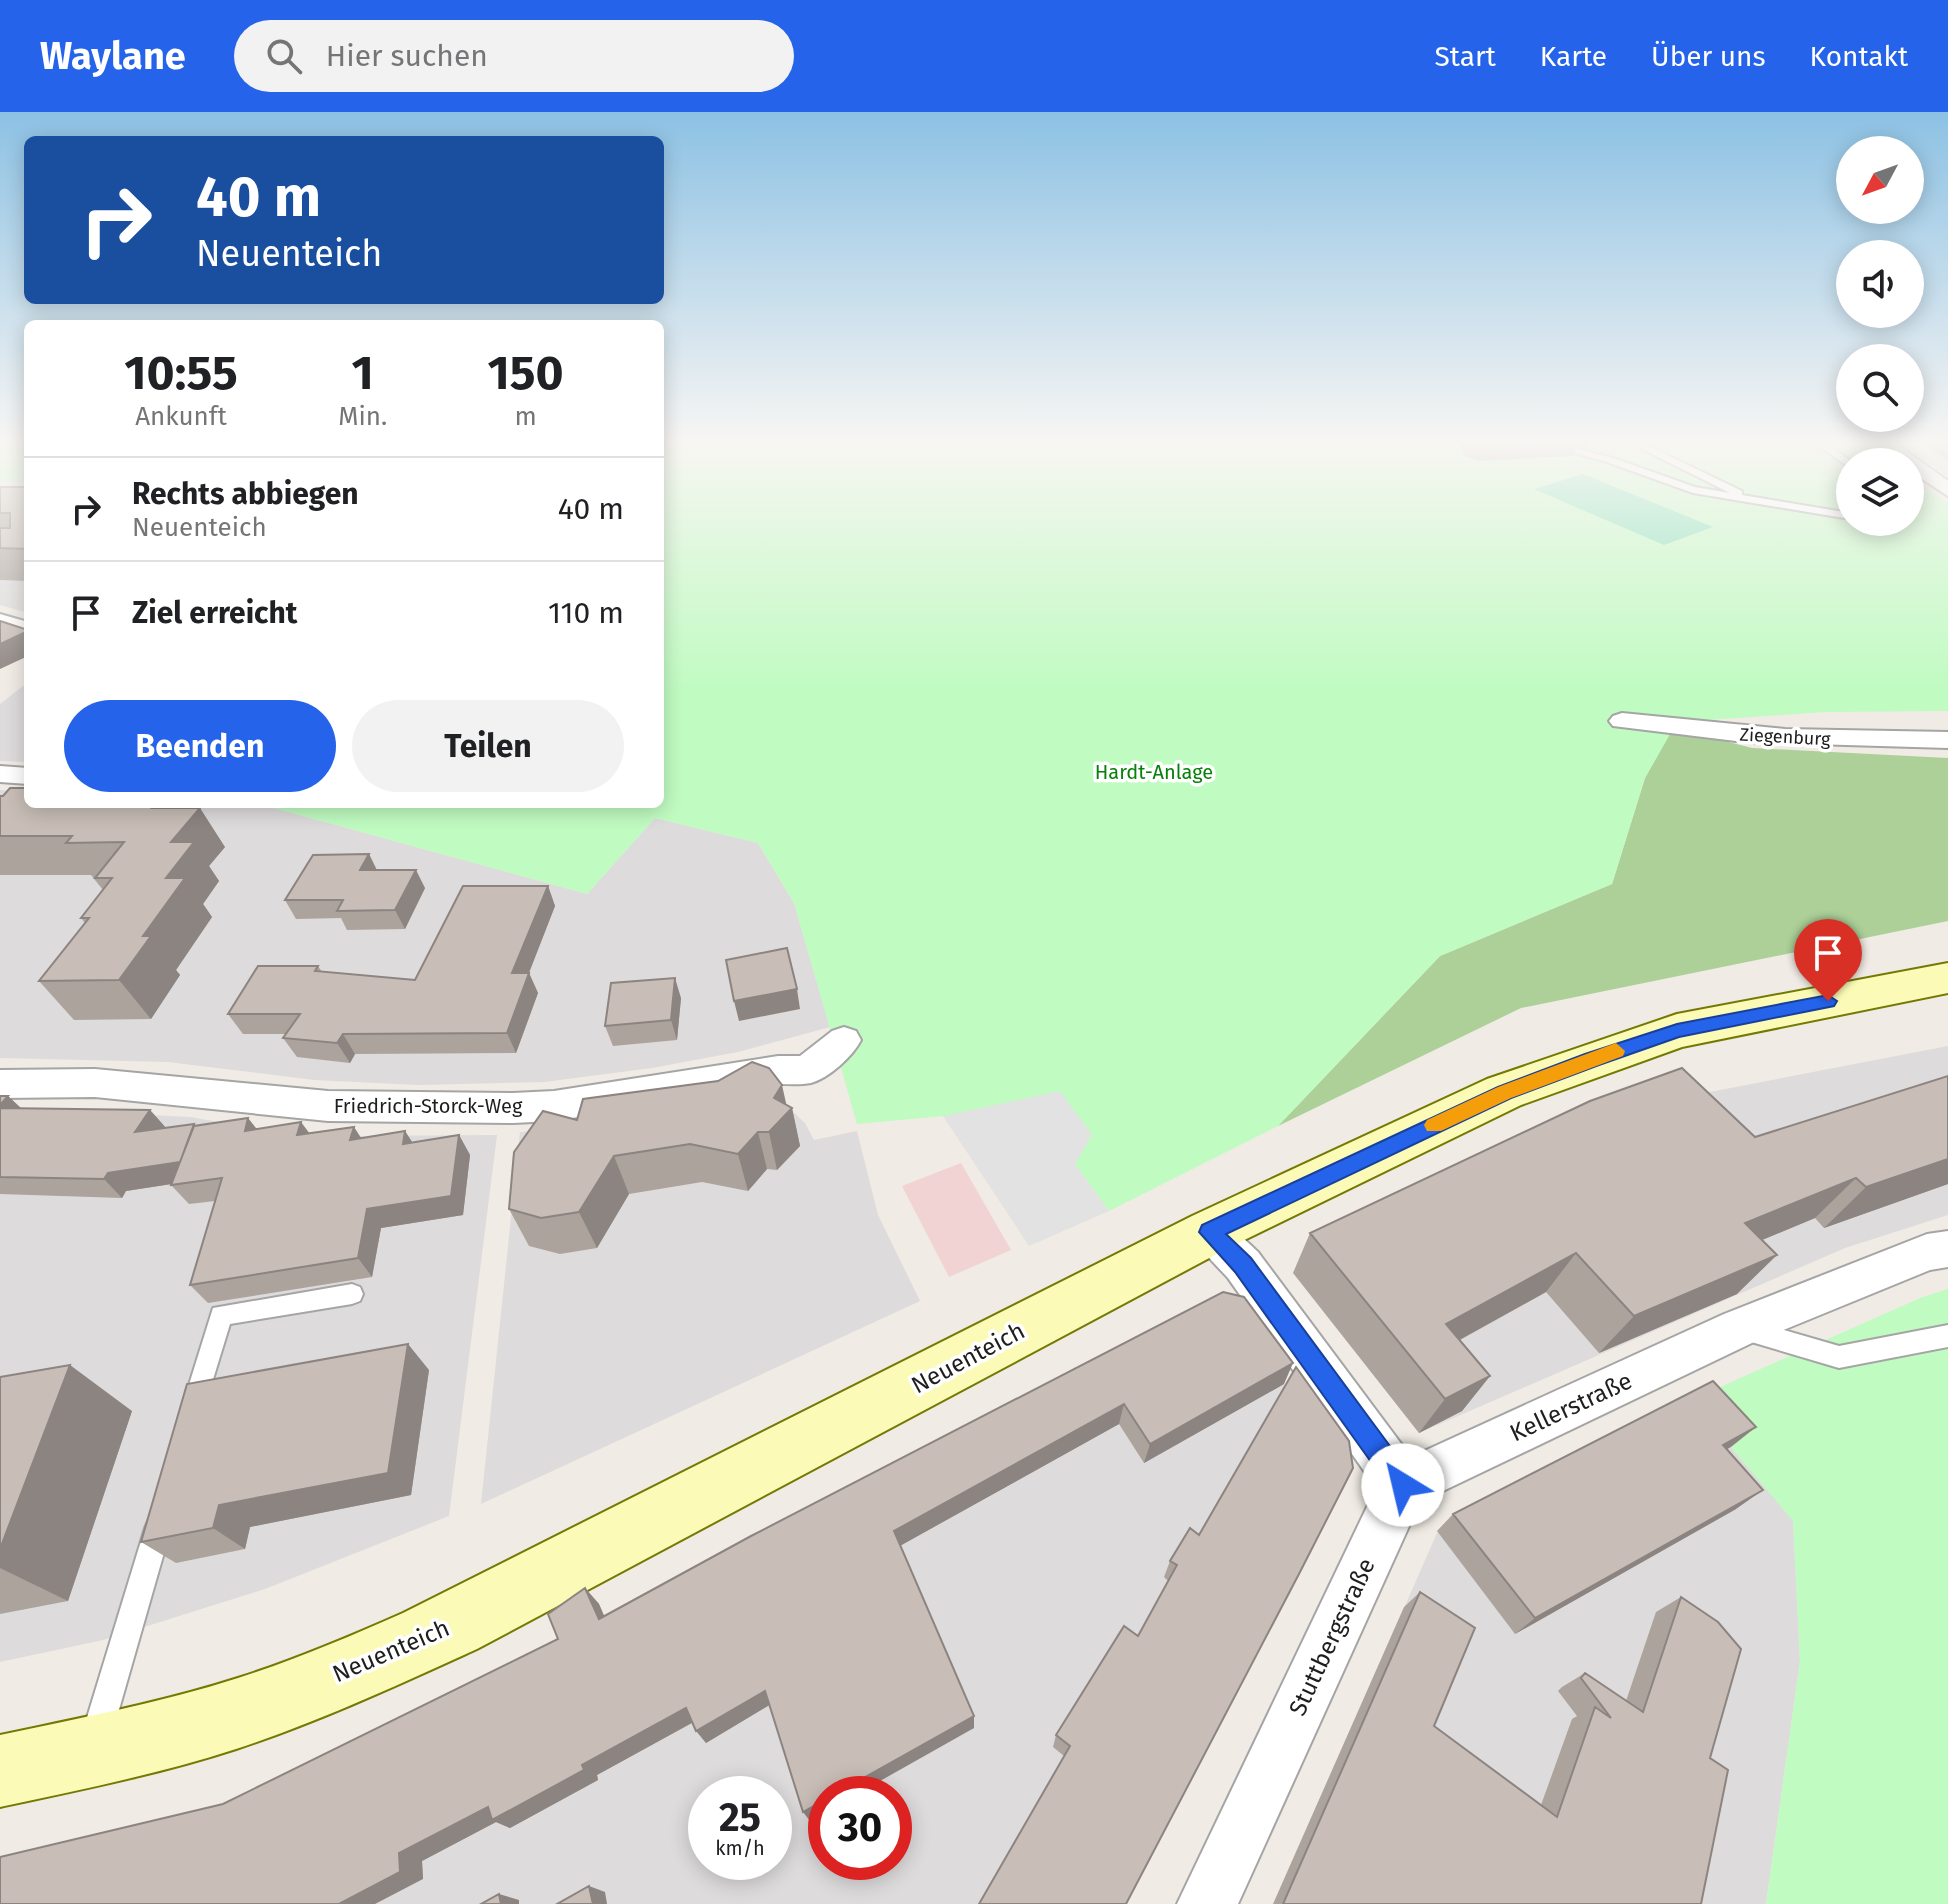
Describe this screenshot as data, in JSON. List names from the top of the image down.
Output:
{
  "streets": {
    "street": [
      "Ziegenburg",
      "Friedrich-Storck-Weg",
      "Neuenteich",
      "Kellerstraße",
      "Stuttbergstraße"
    ]
  },
  "crossings": [
    ["Kellerstraße", "Stuttbergstraße"]
  ],
  "parks": ["Hardt-Anlage"],
  "north": "bottom left",
  "page": {
    "header": "Waylane",
    "search": "Hier suchen",
    "nav": [
      "Start",
      "Karte",
      "Über uns",
      "Kontakt"
    ],
    "turn": ["40 m", "Neuenteich"],
    "eta": [
      "10:55",
      "Ankunft",
      "1",
      "Min.",
      "150",
      "m"
    ],
    "list": [
      {
        "name": "Rechts abbiegen",
        "note": "Neuenteich",
        "value": "40 m"
      },
      {
        "name": "Ziel erreicht",
        "value": "110 m"
      }
    ],
    "buttons": ["Beenden", "Teilen"],
    "speed": "25 km/h",
    "limit": "30"
  }
}
